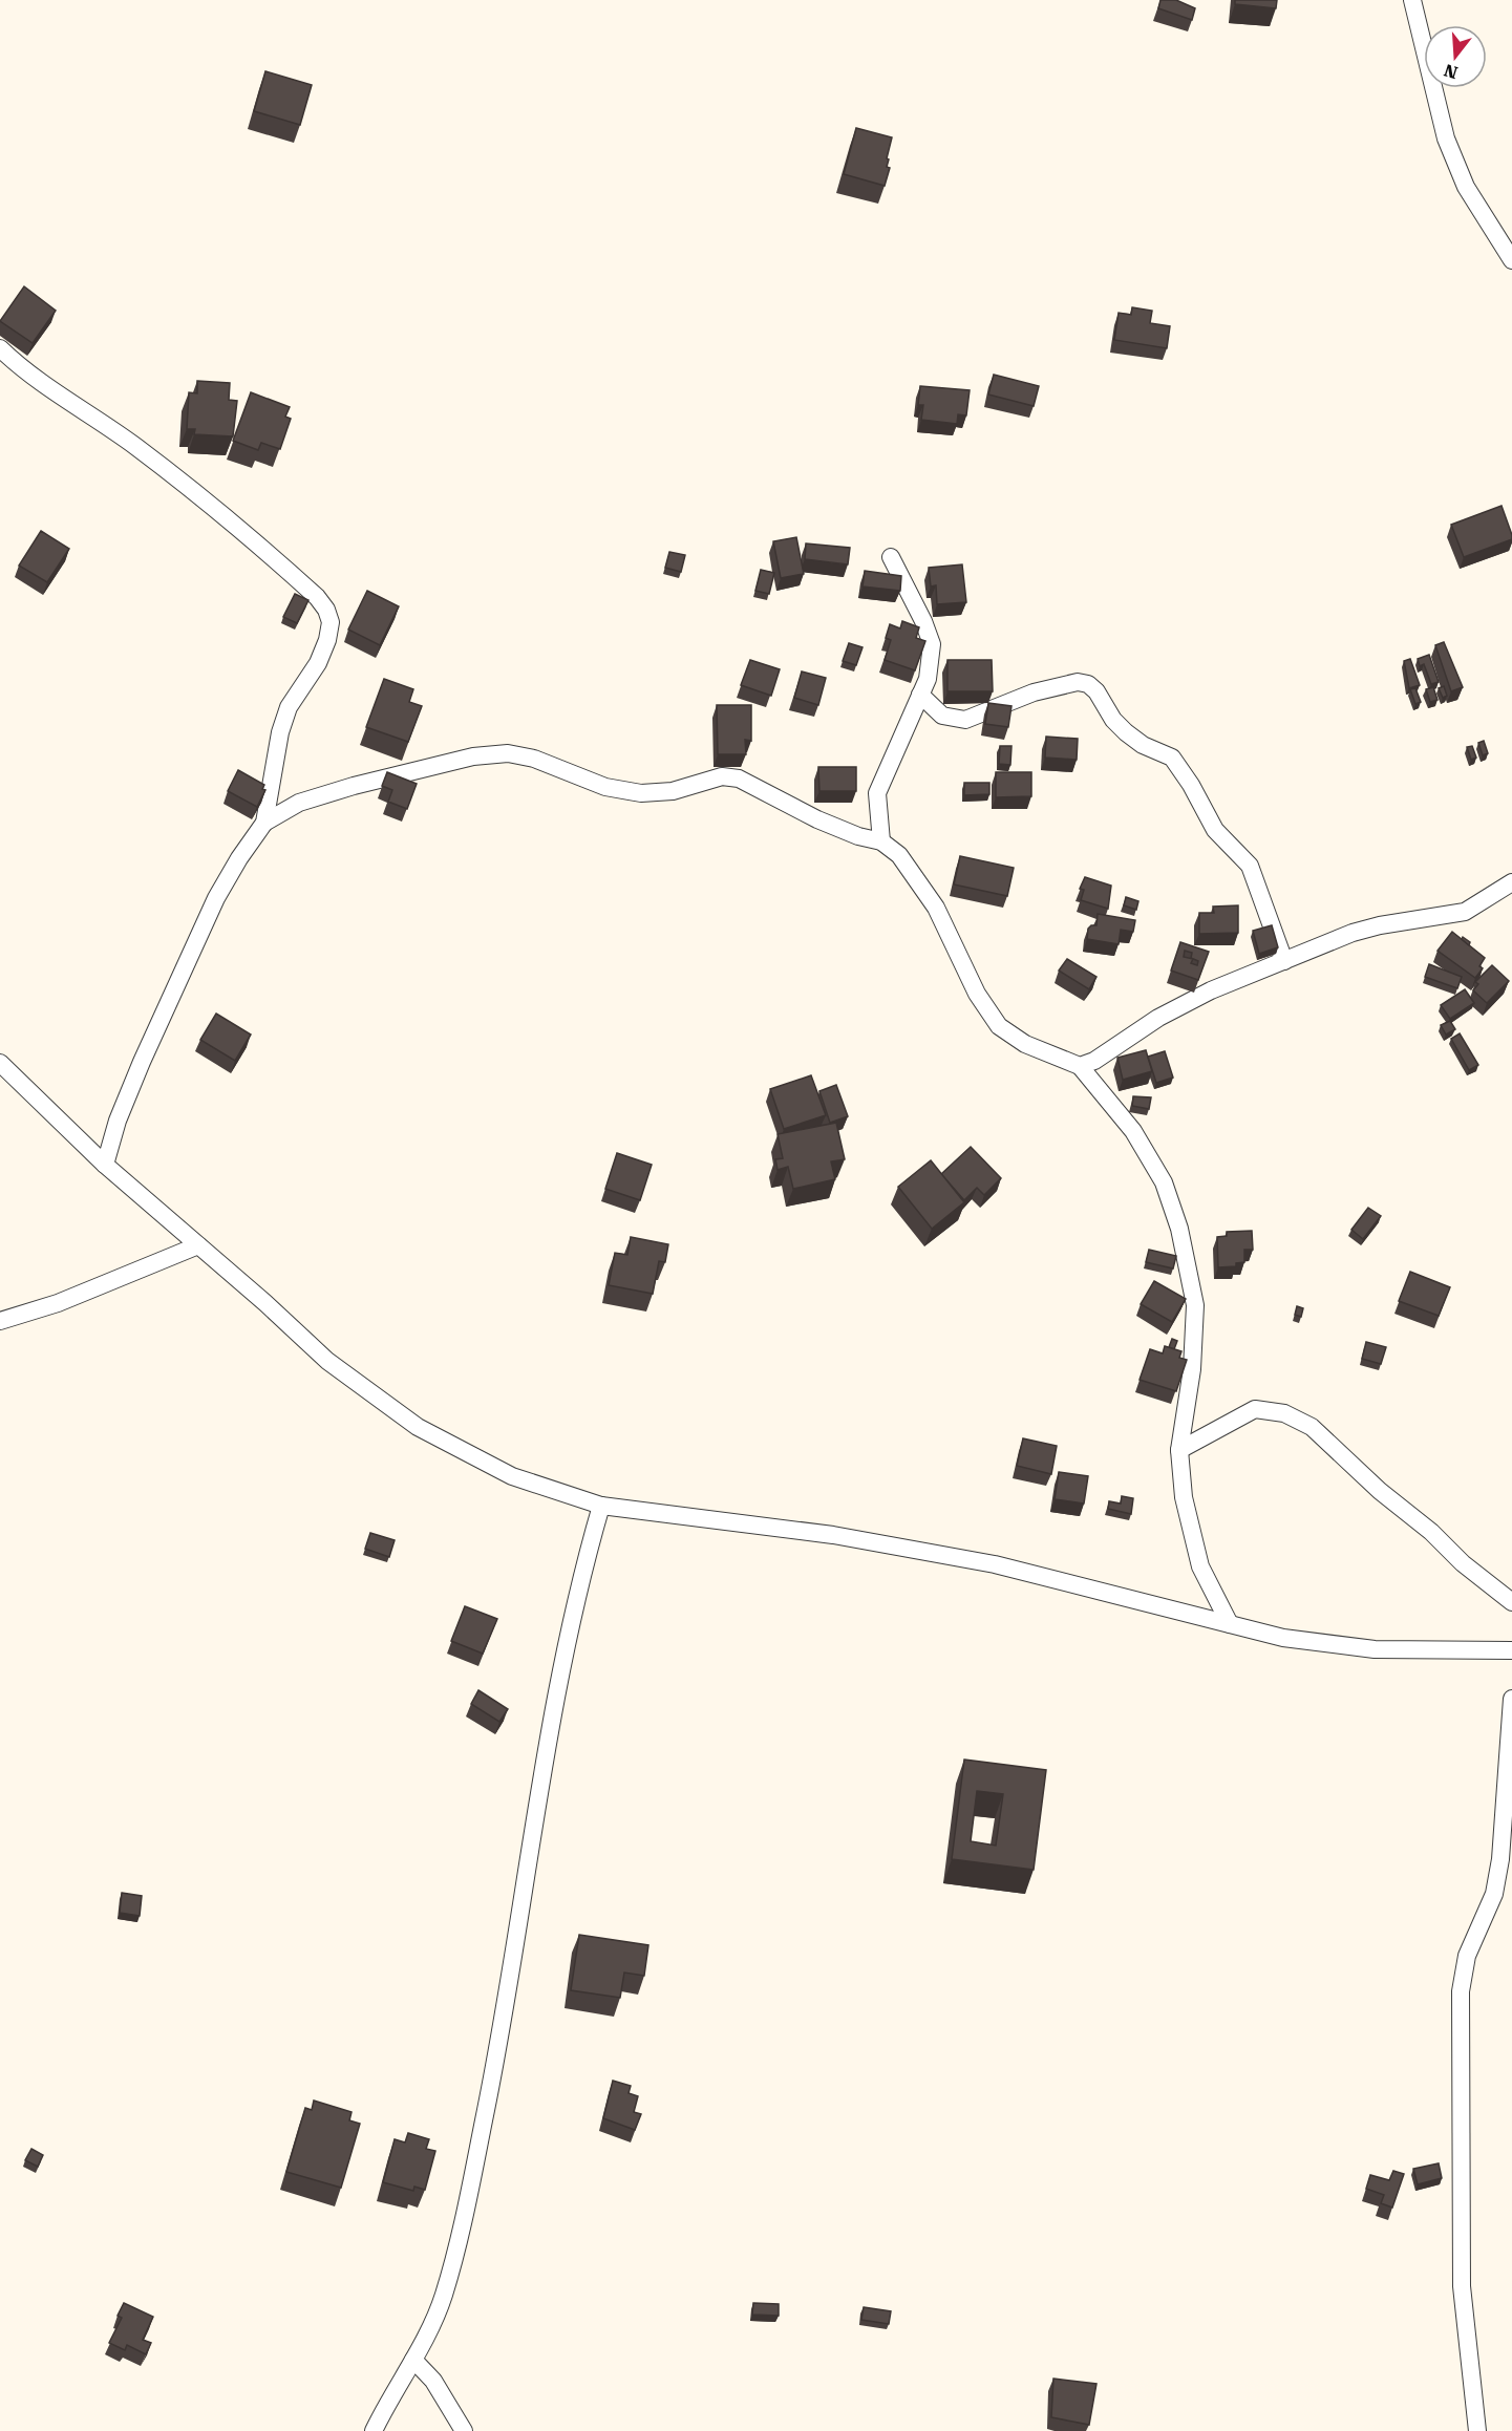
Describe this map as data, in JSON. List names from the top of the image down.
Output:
{
  "north": "bottom"
}
